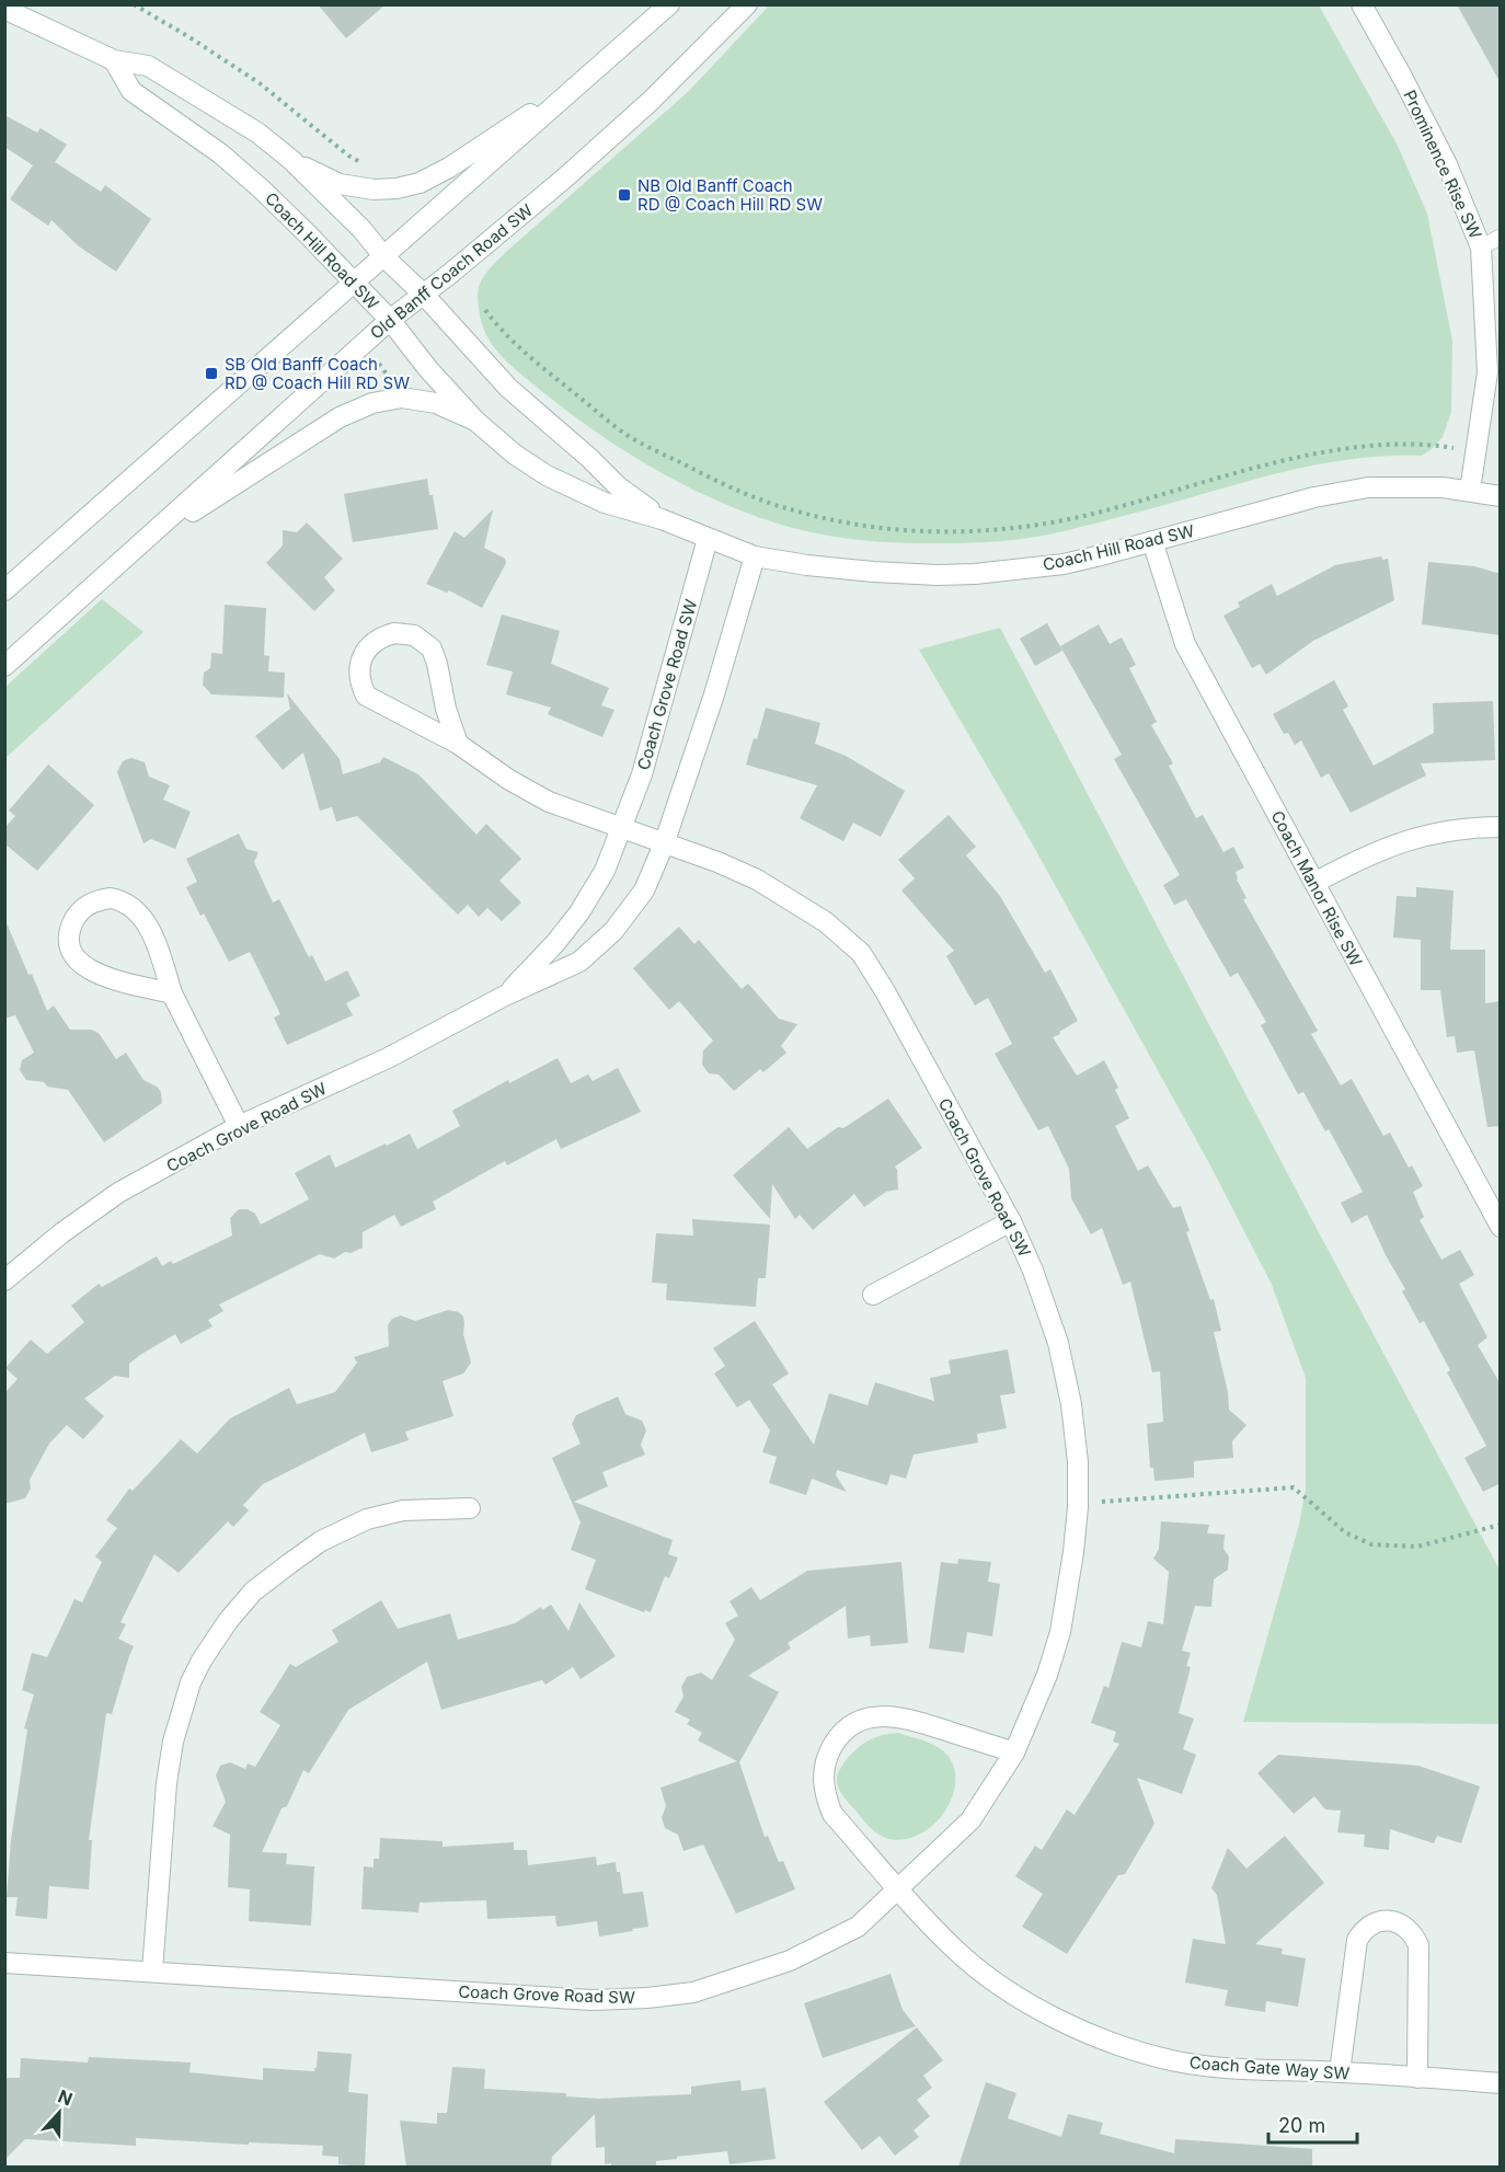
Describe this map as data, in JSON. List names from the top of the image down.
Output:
{
  "streets": {
    "street": [
      "Prominence Rise SW",
      "Coach Hill Road SW",
      "Old Banff Coach Road SW",
      "Coach Grove Road SW",
      "Coach Manor Rise SW",
      "Coach Gate Way SW"
    ]
  },
  "crossings": [
    ["Prominence Rise SW", "Coach Hill Road SW"],
    ["Coach Hill Road SW", "Old Banff Coach Road SW"],
    ["Coach Hill Road SW", "Coach Grove Road SW"],
    ["Coach Hill Road SW", "Coach Manor Rise SW"],
    ["Coach Grove Road SW", "Coach Gate Way SW"]
  ],
  "places": {
    "transit": ["NB Old Banff Coach RD @ Coach Hill RD SW", "SB Old Banff Coach RD @ Coach Hill RD SW"]
  },
  "scale_bar": "20 m",
  "north": "top"
}
